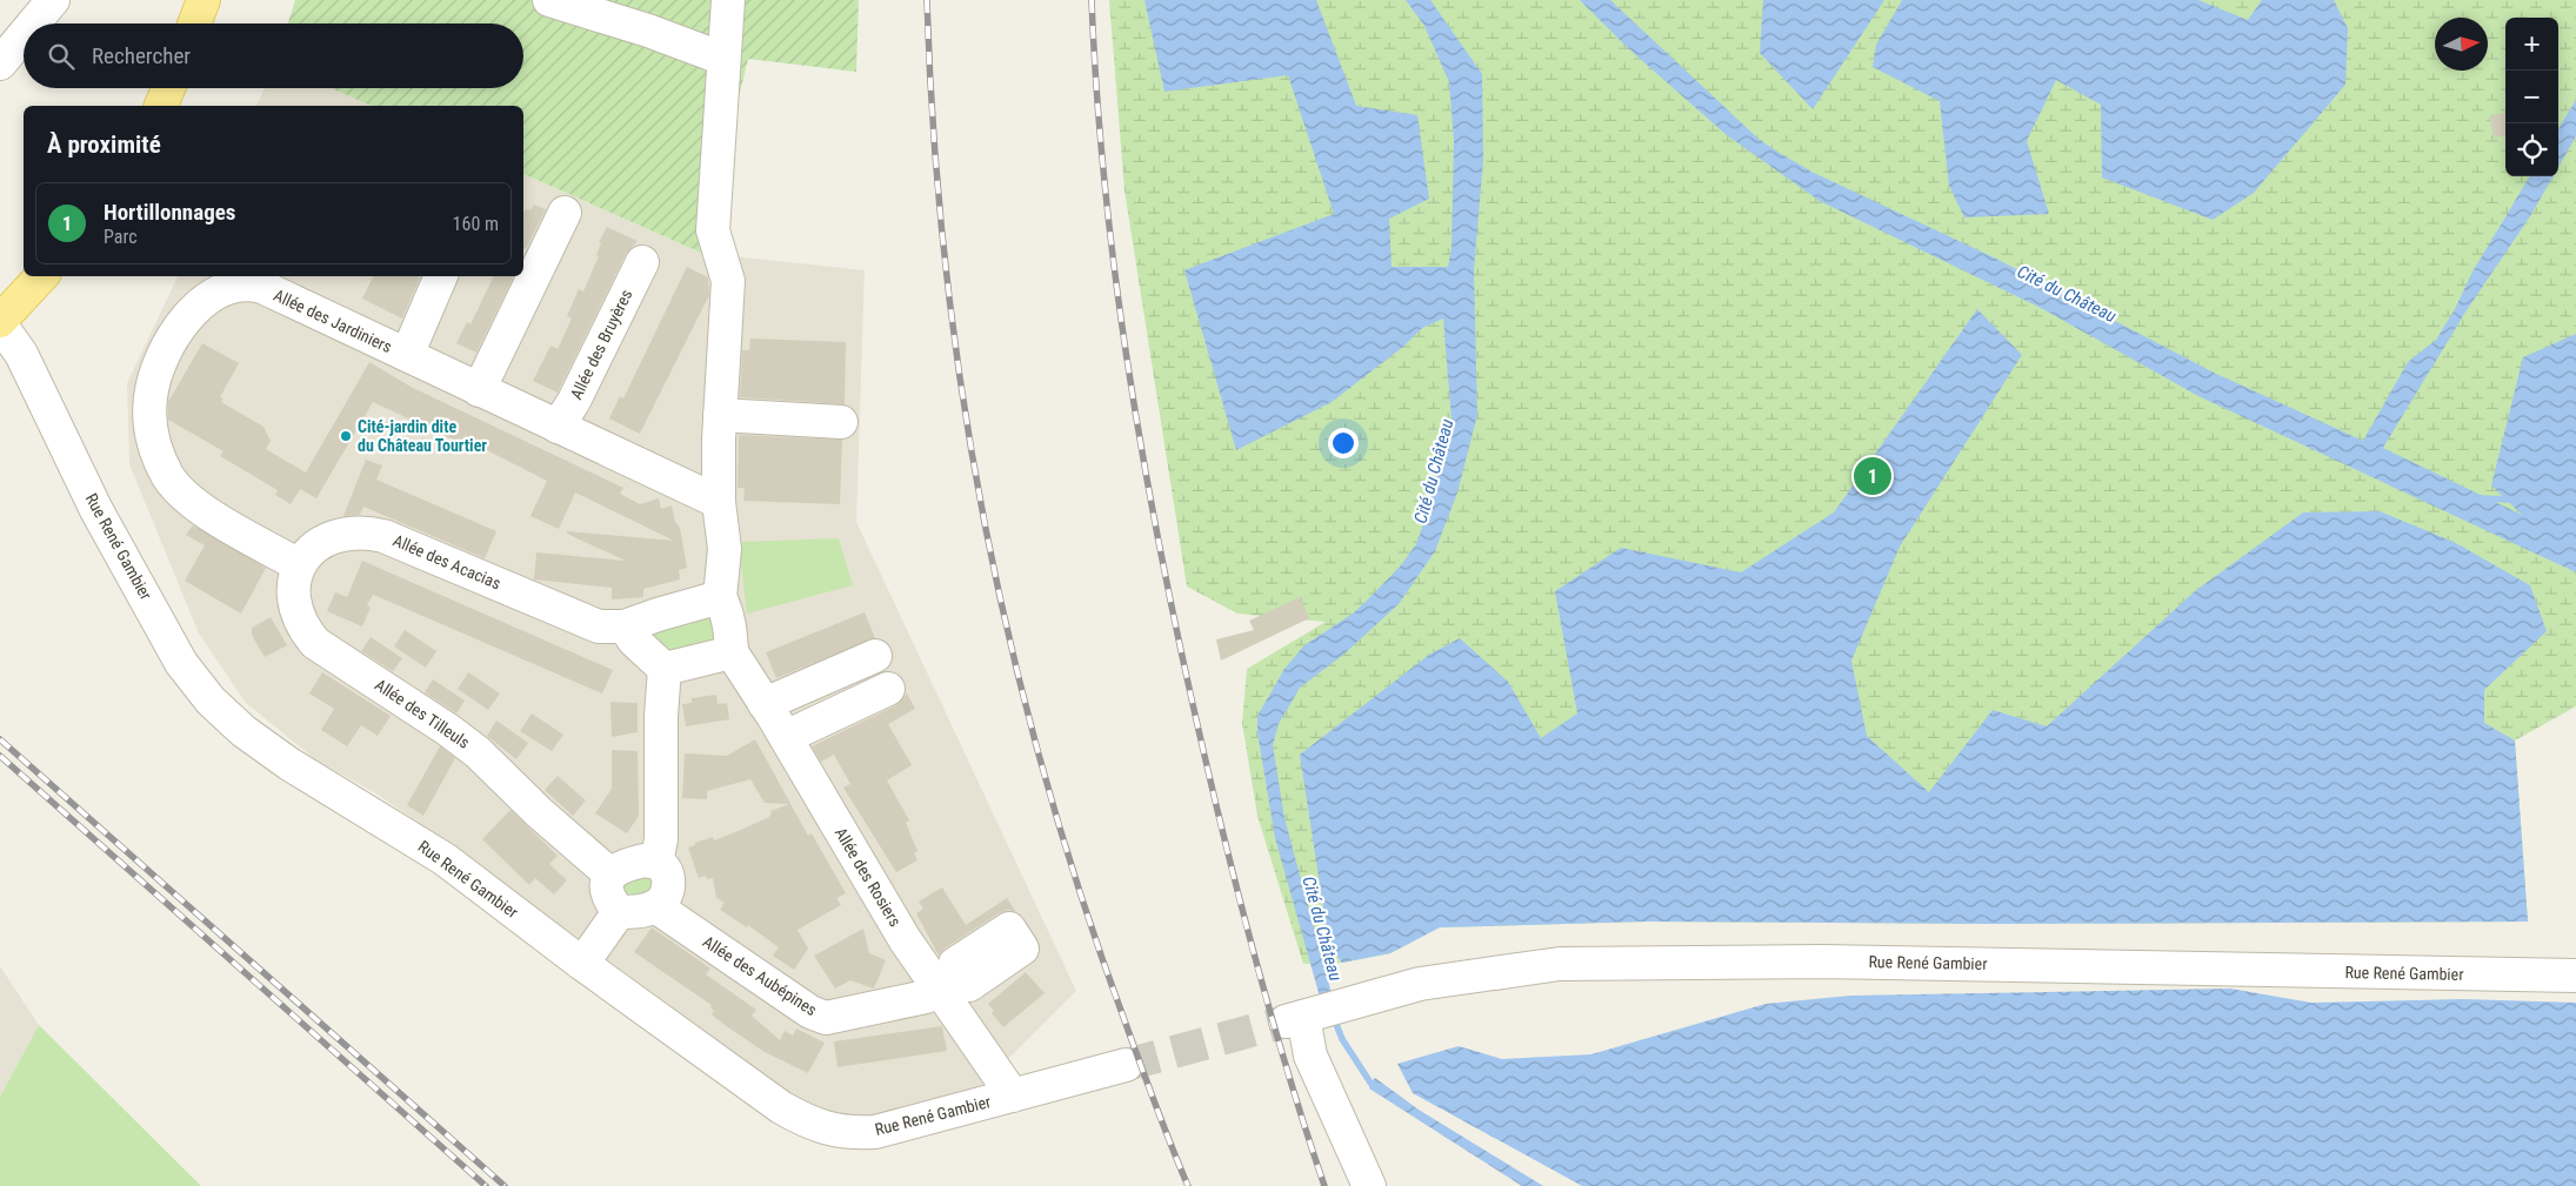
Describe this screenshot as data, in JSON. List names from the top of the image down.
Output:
{
  "streets": {
    "street": [
      "Allée des Jardiniers",
      "Allée des Bruyères",
      "Rue René Gambier",
      "Allée des Acacias",
      "Allée des Tilleuls",
      "Allée des Rosiers",
      "Allée des Aubépines"
    ]
  },
  "crossings": [
    ["Allée des Jardiniers", "Allée des Bruyères"],
    ["Allée des Jardiniers", "Allée des Acacias"],
    ["Allée des Jardiniers", "Allée des Tilleuls"],
    ["Rue René Gambier", "Allée des Rosiers"],
    ["Allée des Acacias", "Allée des Tilleuls"],
    ["Allée des Tilleuls", "Allée des Aubépines"],
    ["Allée des Rosiers", "Allée des Aubépines"]
  ],
  "water": ["Cité du Château"],
  "places": ["Cité-jardin dite du Château Tourtier"],
  "north": "right",
  "page": {
    "map_buttons": ["+", "−"],
    "search": "Rechercher",
    "heading": "À proximité",
    "list": [
      {
        "mark": "1",
        "name": "Hortillonnages",
        "note": "Parc",
        "value": "160 m"
      }
    ],
    "pins": "1"
  }
}
